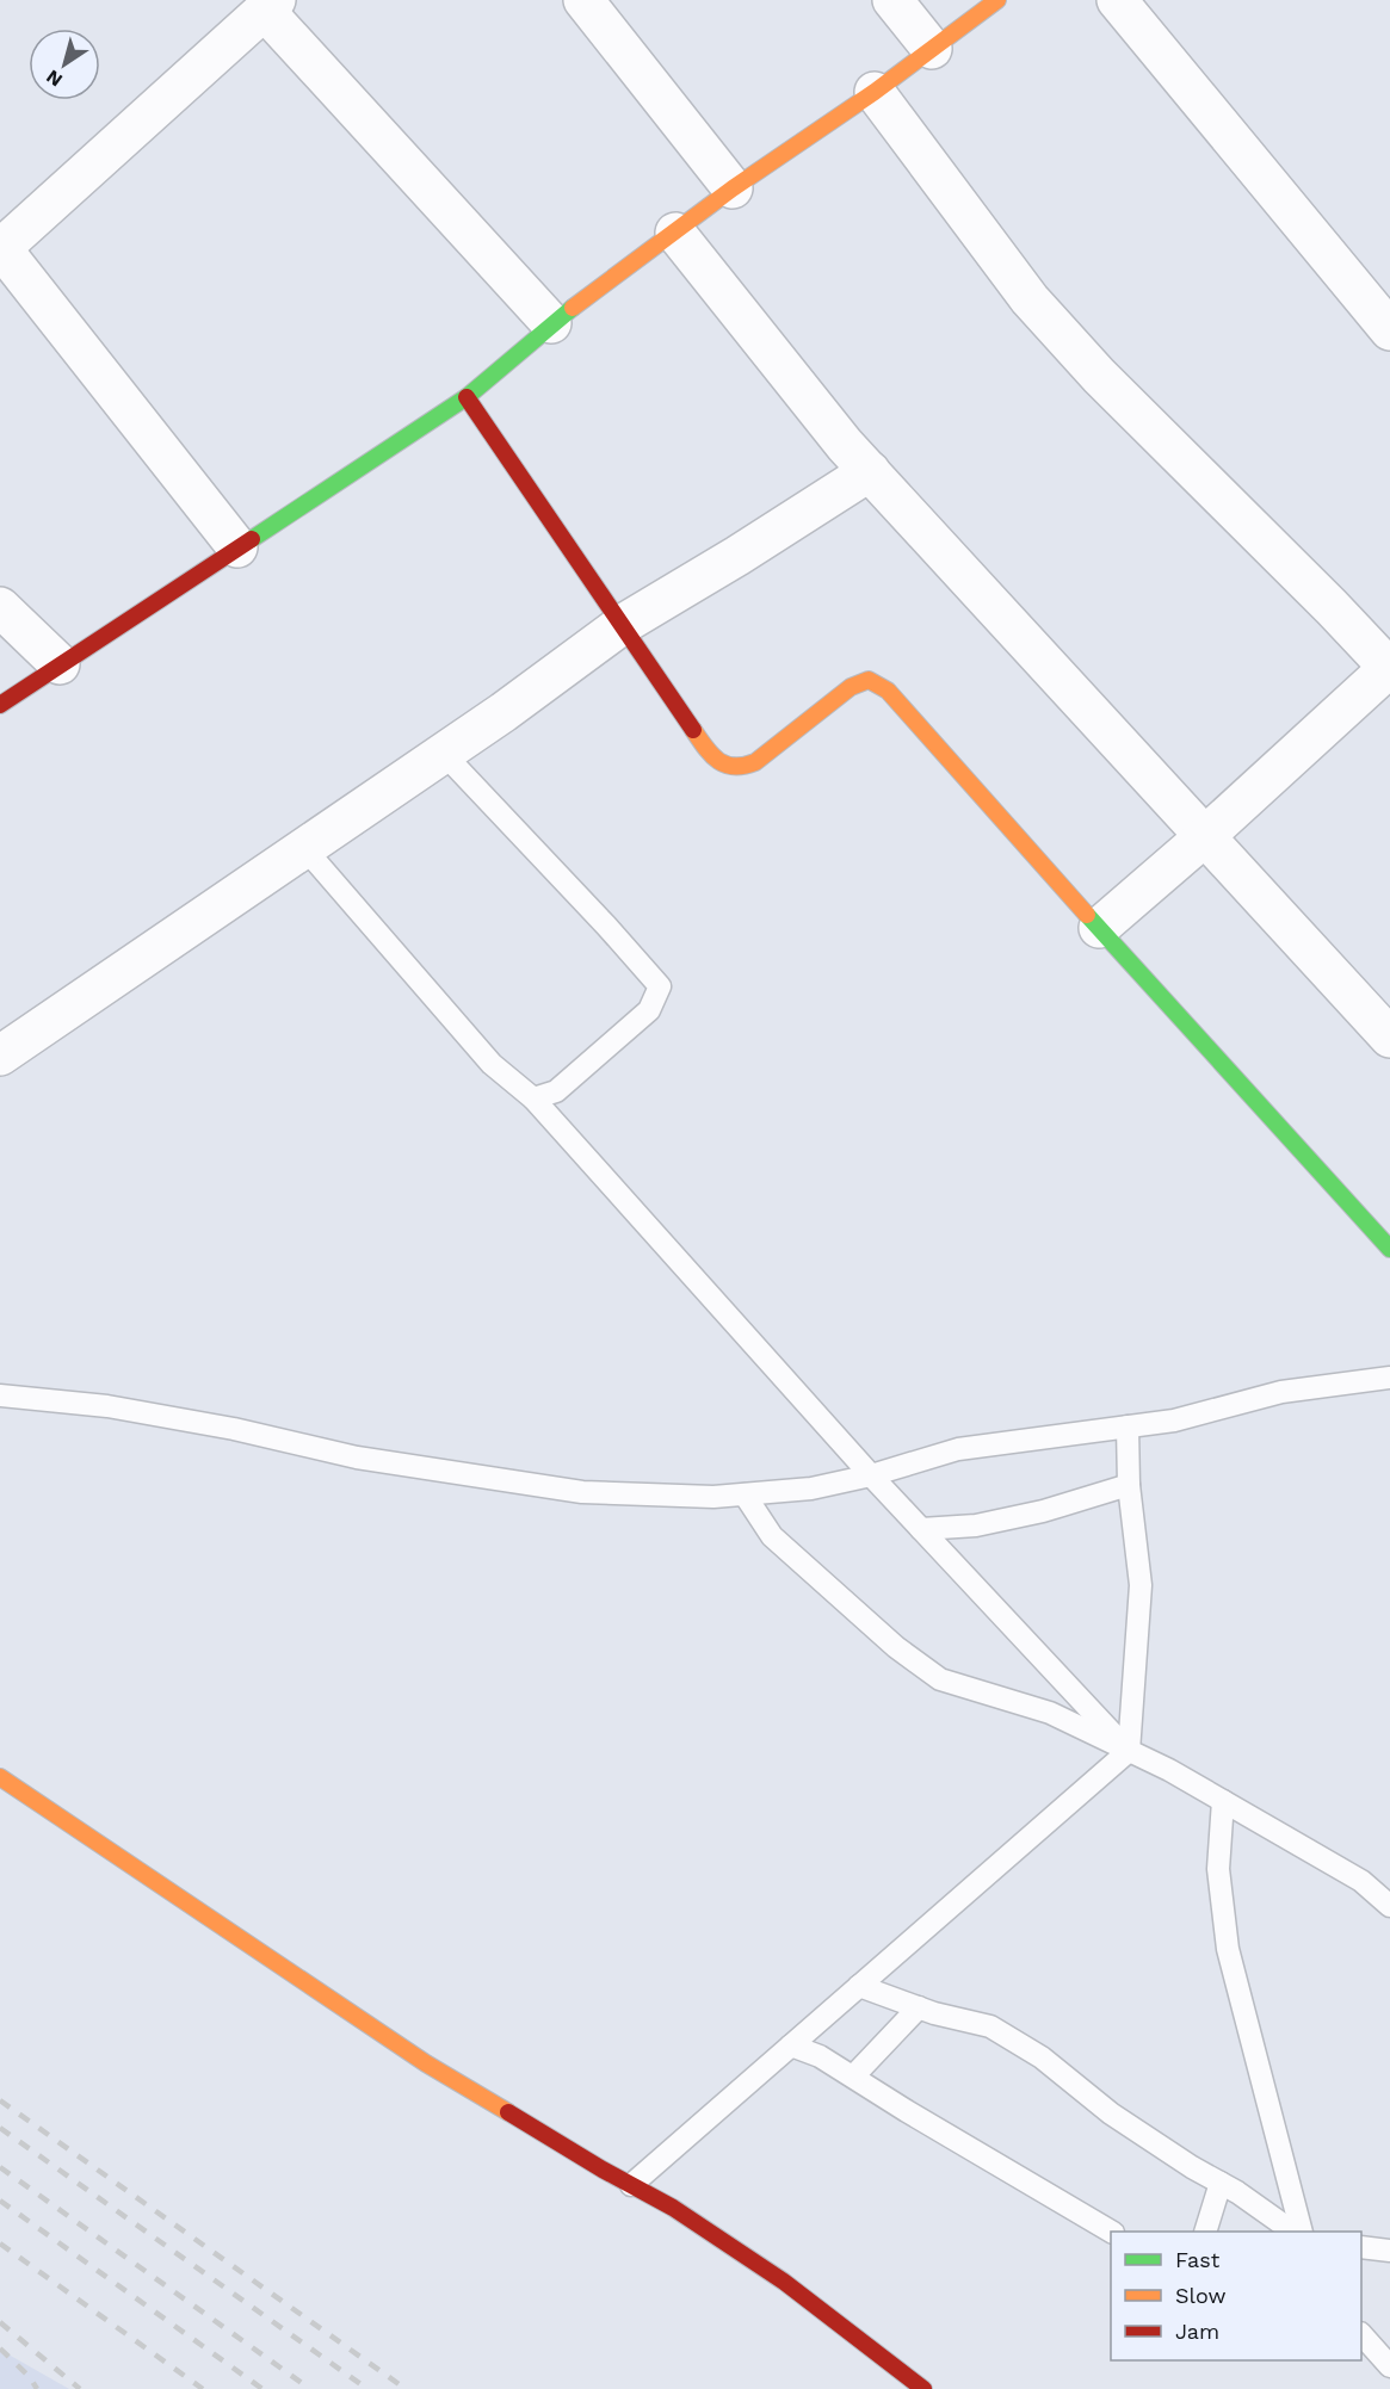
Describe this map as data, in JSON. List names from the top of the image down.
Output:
{
  "legend": ["Fast", "Slow", "Jam"],
  "north": "bottom left"
}
